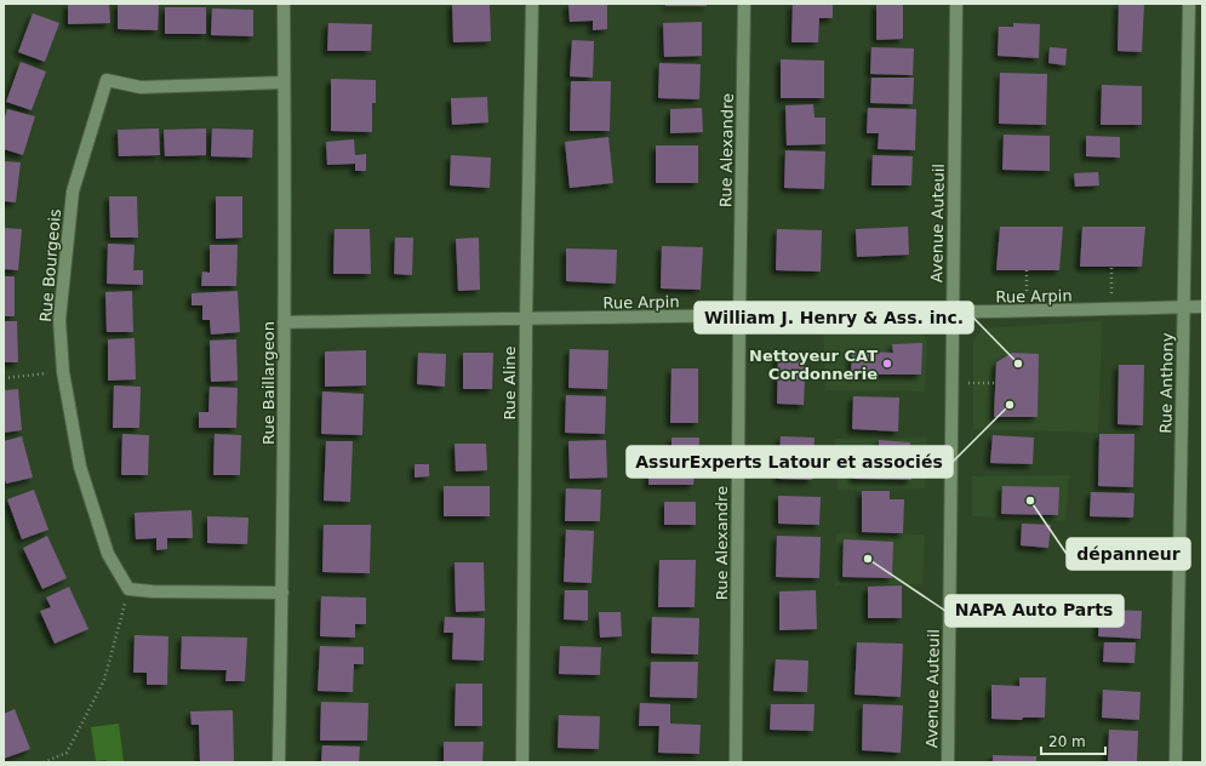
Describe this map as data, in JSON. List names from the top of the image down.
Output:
{
  "streets": {
    "street": [
      "Rue Alexandre",
      "Avenue Auteuil",
      "Rue Bourgeois",
      "Rue Arpin",
      "Rue Baillargeon",
      "Rue Aline",
      "Rue Anthony"
    ]
  },
  "crossings": [
    ["Rue Alexandre", "Rue Arpin"],
    ["Avenue Auteuil", "Rue Arpin"],
    ["Rue Bourgeois", "Rue Baillargeon"],
    ["Rue Arpin", "Rue Baillargeon"],
    ["Rue Arpin", "Rue Aline"],
    ["Rue Arpin", "Rue Anthony"]
  ],
  "places": [
    "Nettoyeur CAT Cordonnerie",
    "William J. Henry & Ass. inc.",
    "AssurExperts Latour et associés",
    "dépanneur",
    "NAPA Auto Parts"
  ],
  "scale_bar": "20 m"
}
